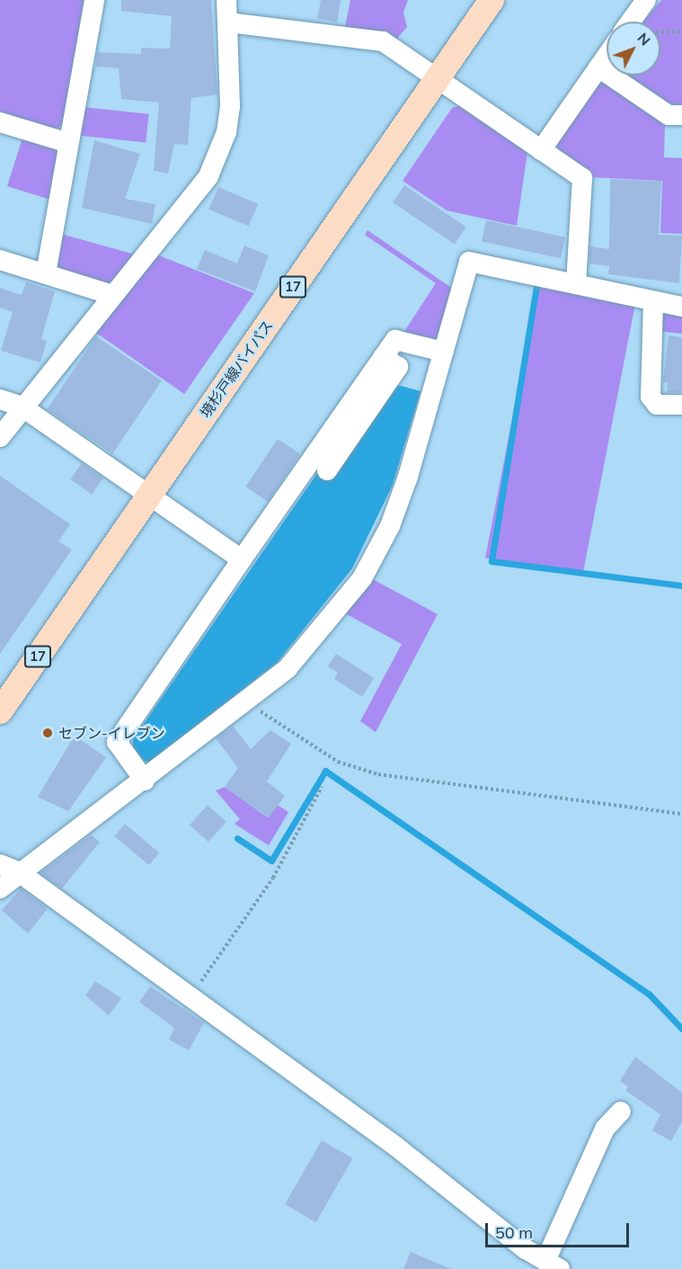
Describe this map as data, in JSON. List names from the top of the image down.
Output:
{
  "streets": {
    "main road": ["17", "境杉戸線バイパス"]
  },
  "places": ["セブン-イレブン"],
  "scale_bar": "50 m",
  "north": "top right"
}
